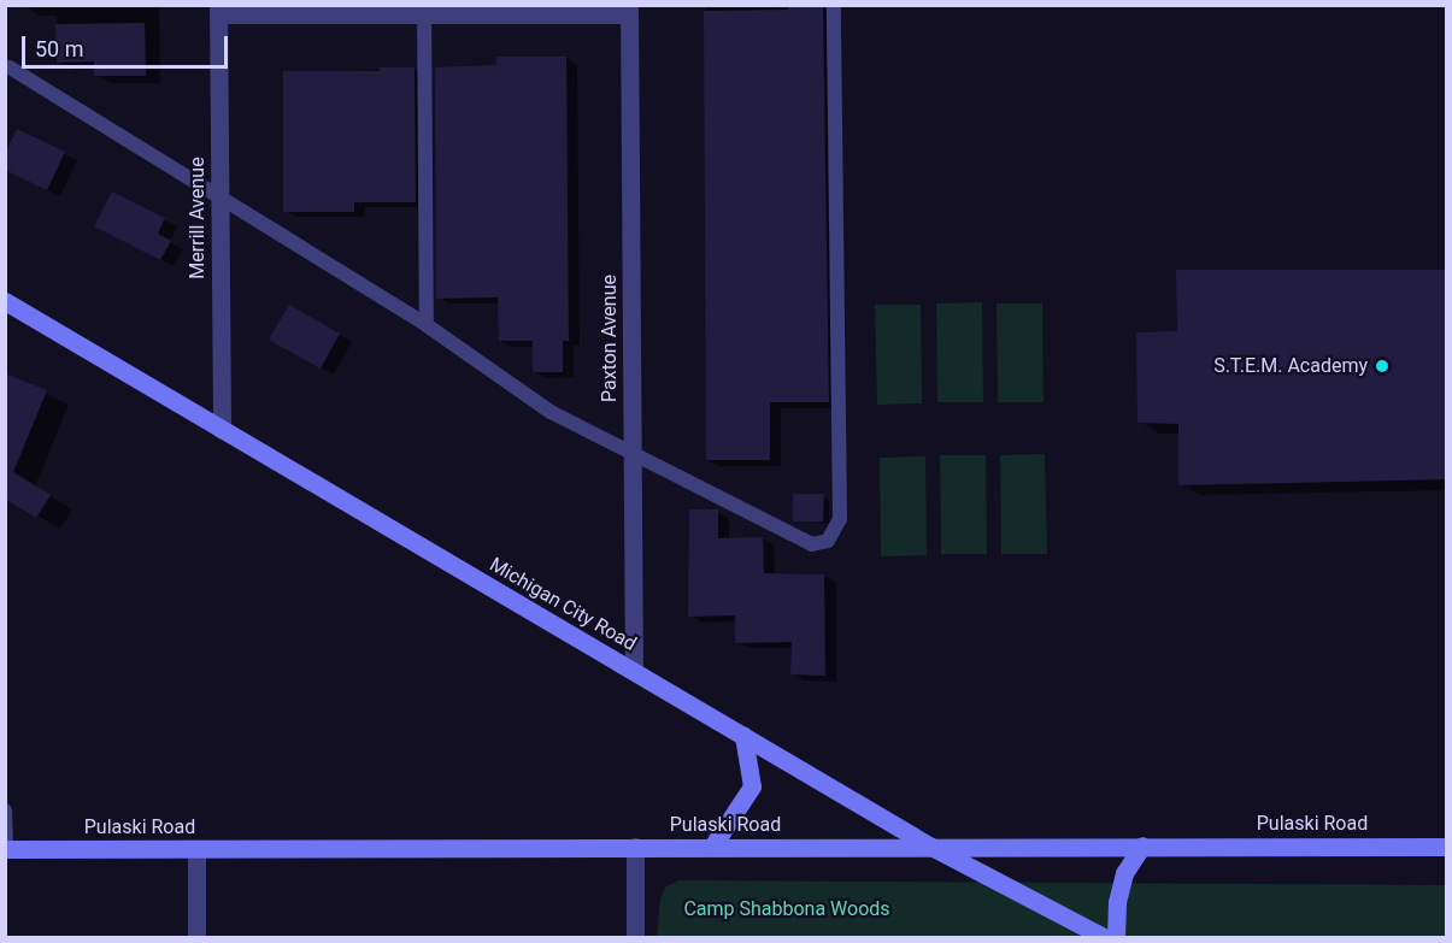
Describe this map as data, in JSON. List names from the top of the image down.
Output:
{
  "streets": {
    "street": [
      "Merrill Avenue",
      "Paxton Avenue",
      "Michigan City Road",
      "Pulaski Road"
    ]
  },
  "crossings": [
    ["Merrill Avenue", "Michigan City Road"],
    ["Paxton Avenue", "Michigan City Road"],
    ["Michigan City Road", "Pulaski Road"]
  ],
  "parks": ["Camp Shabbona Woods"],
  "places": ["S.T.E.M. Academy"],
  "scale_bar": "50 m"
}
